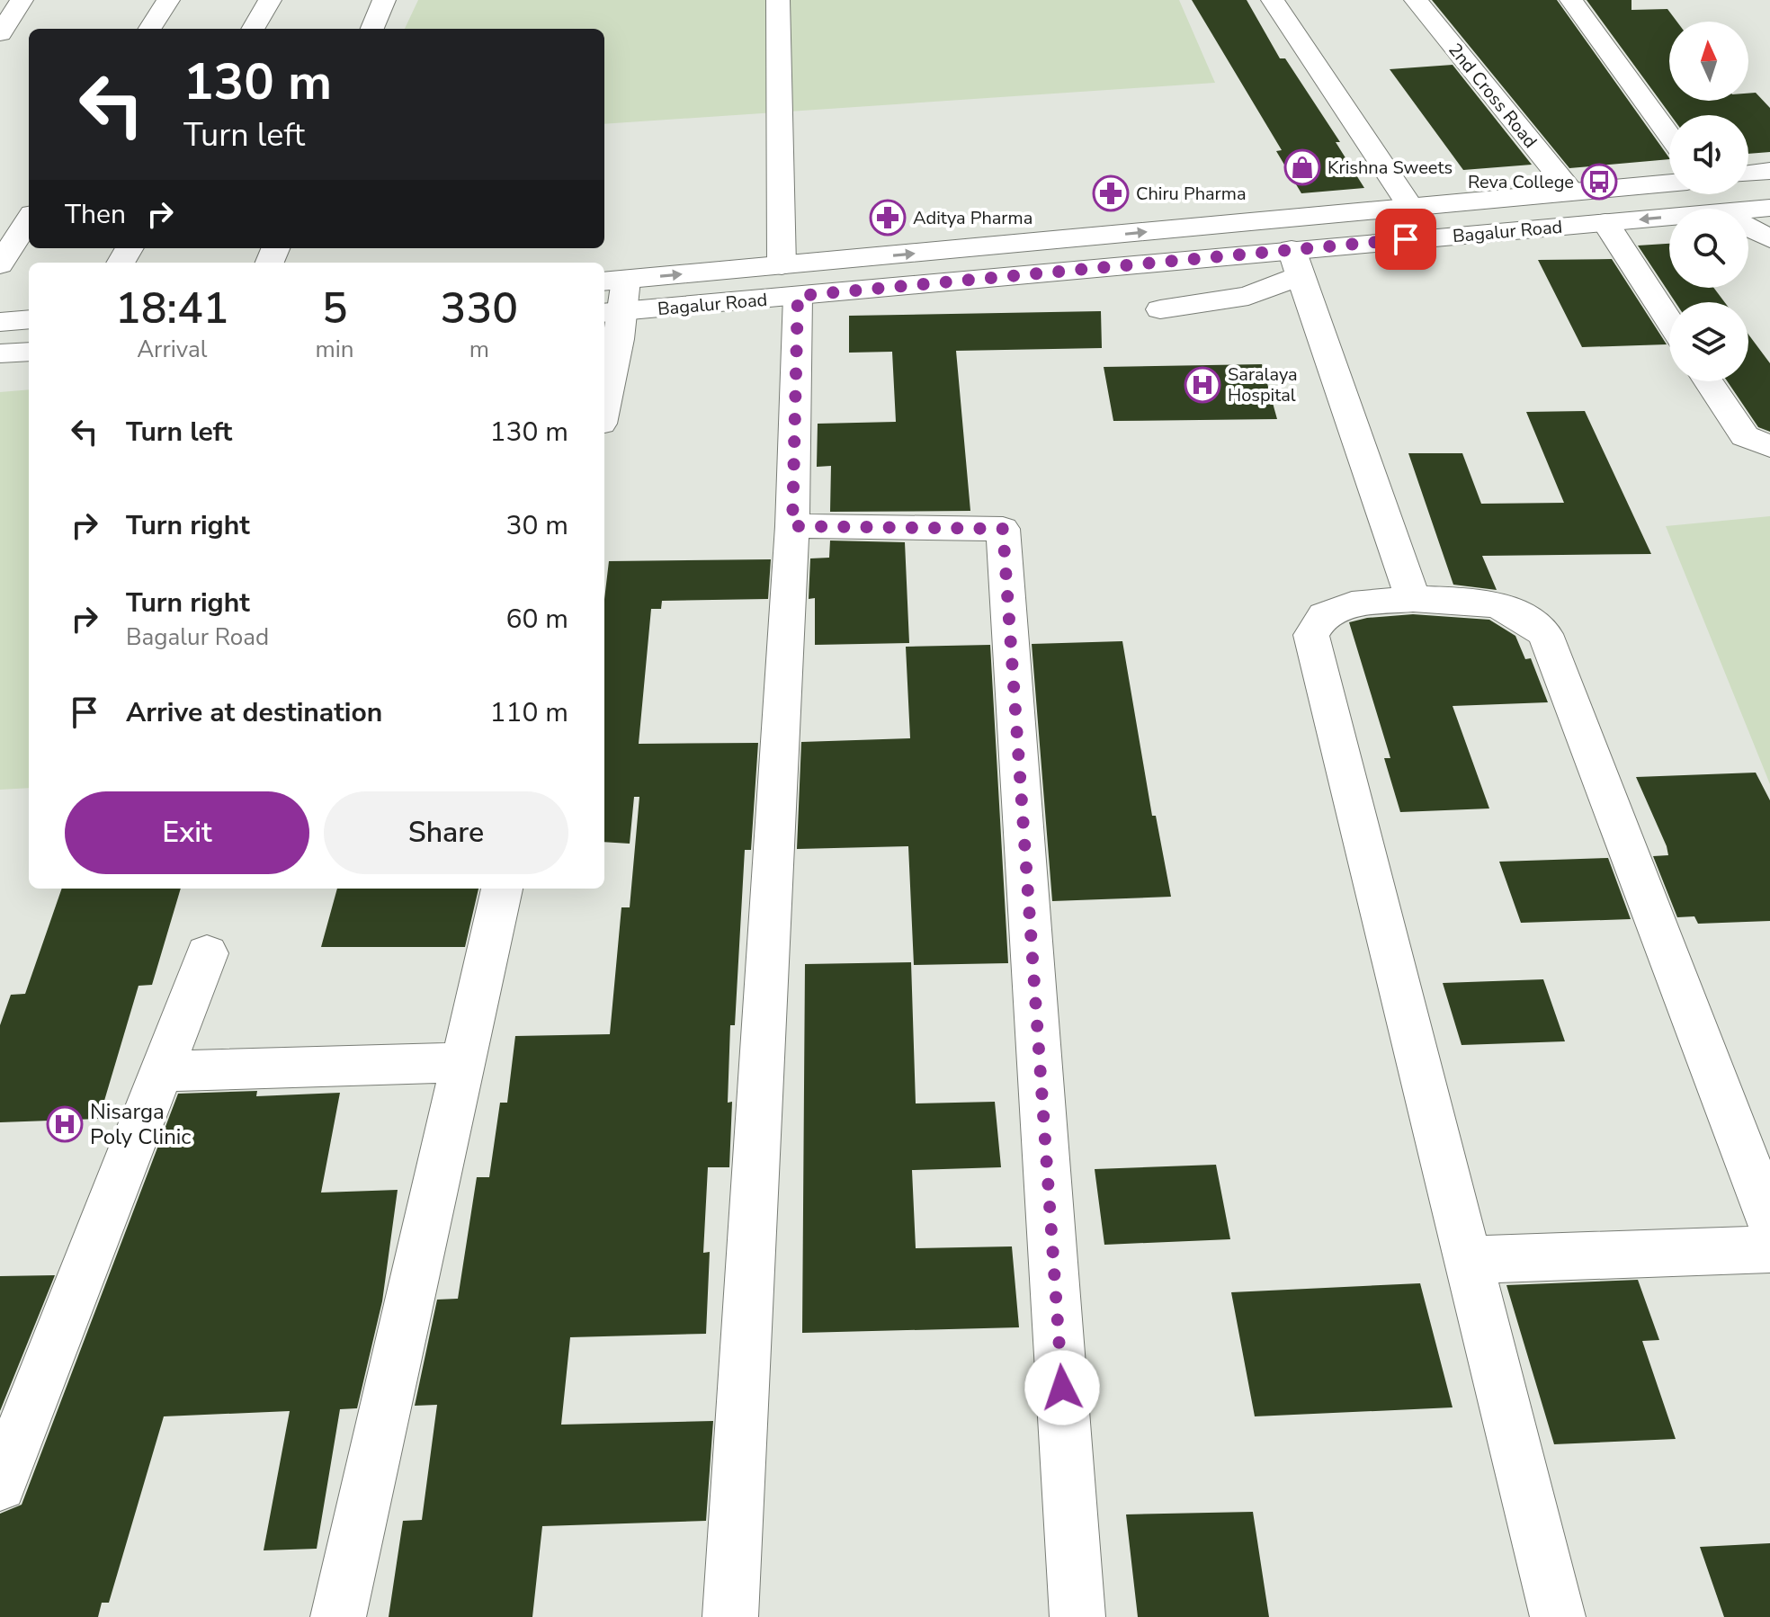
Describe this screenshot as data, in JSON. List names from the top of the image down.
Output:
{
  "streets": {
    "street": ["2nd Cross Road", "Bagalur Road"]
  },
  "crossings": [
    ["2nd Cross Road", "Bagalur Road"]
  ],
  "places": {
    "shop": ["Krishna Sweets"],
    "bus stop": ["Reva College"],
    "pharmacy": ["Chiru Pharma", "Aditya Pharma"],
    "hospital": ["Saralaya Hospital", "Nisarga Poly Clinic"]
  },
  "north": "top",
  "page": {
    "turn": ["130 m", "Turn left"],
    "then": "Then",
    "eta": [
      "18:41",
      "Arrival",
      "5",
      "min",
      "330",
      "m"
    ],
    "list": [
      {
        "name": "Turn left",
        "value": "130 m"
      },
      {
        "name": "Turn right",
        "value": "30 m"
      },
      {
        "name": "Turn right",
        "note": "Bagalur Road",
        "value": "60 m"
      },
      {
        "name": "Arrive at destination",
        "value": "110 m"
      }
    ],
    "buttons": ["Exit", "Share"]
  }
}
